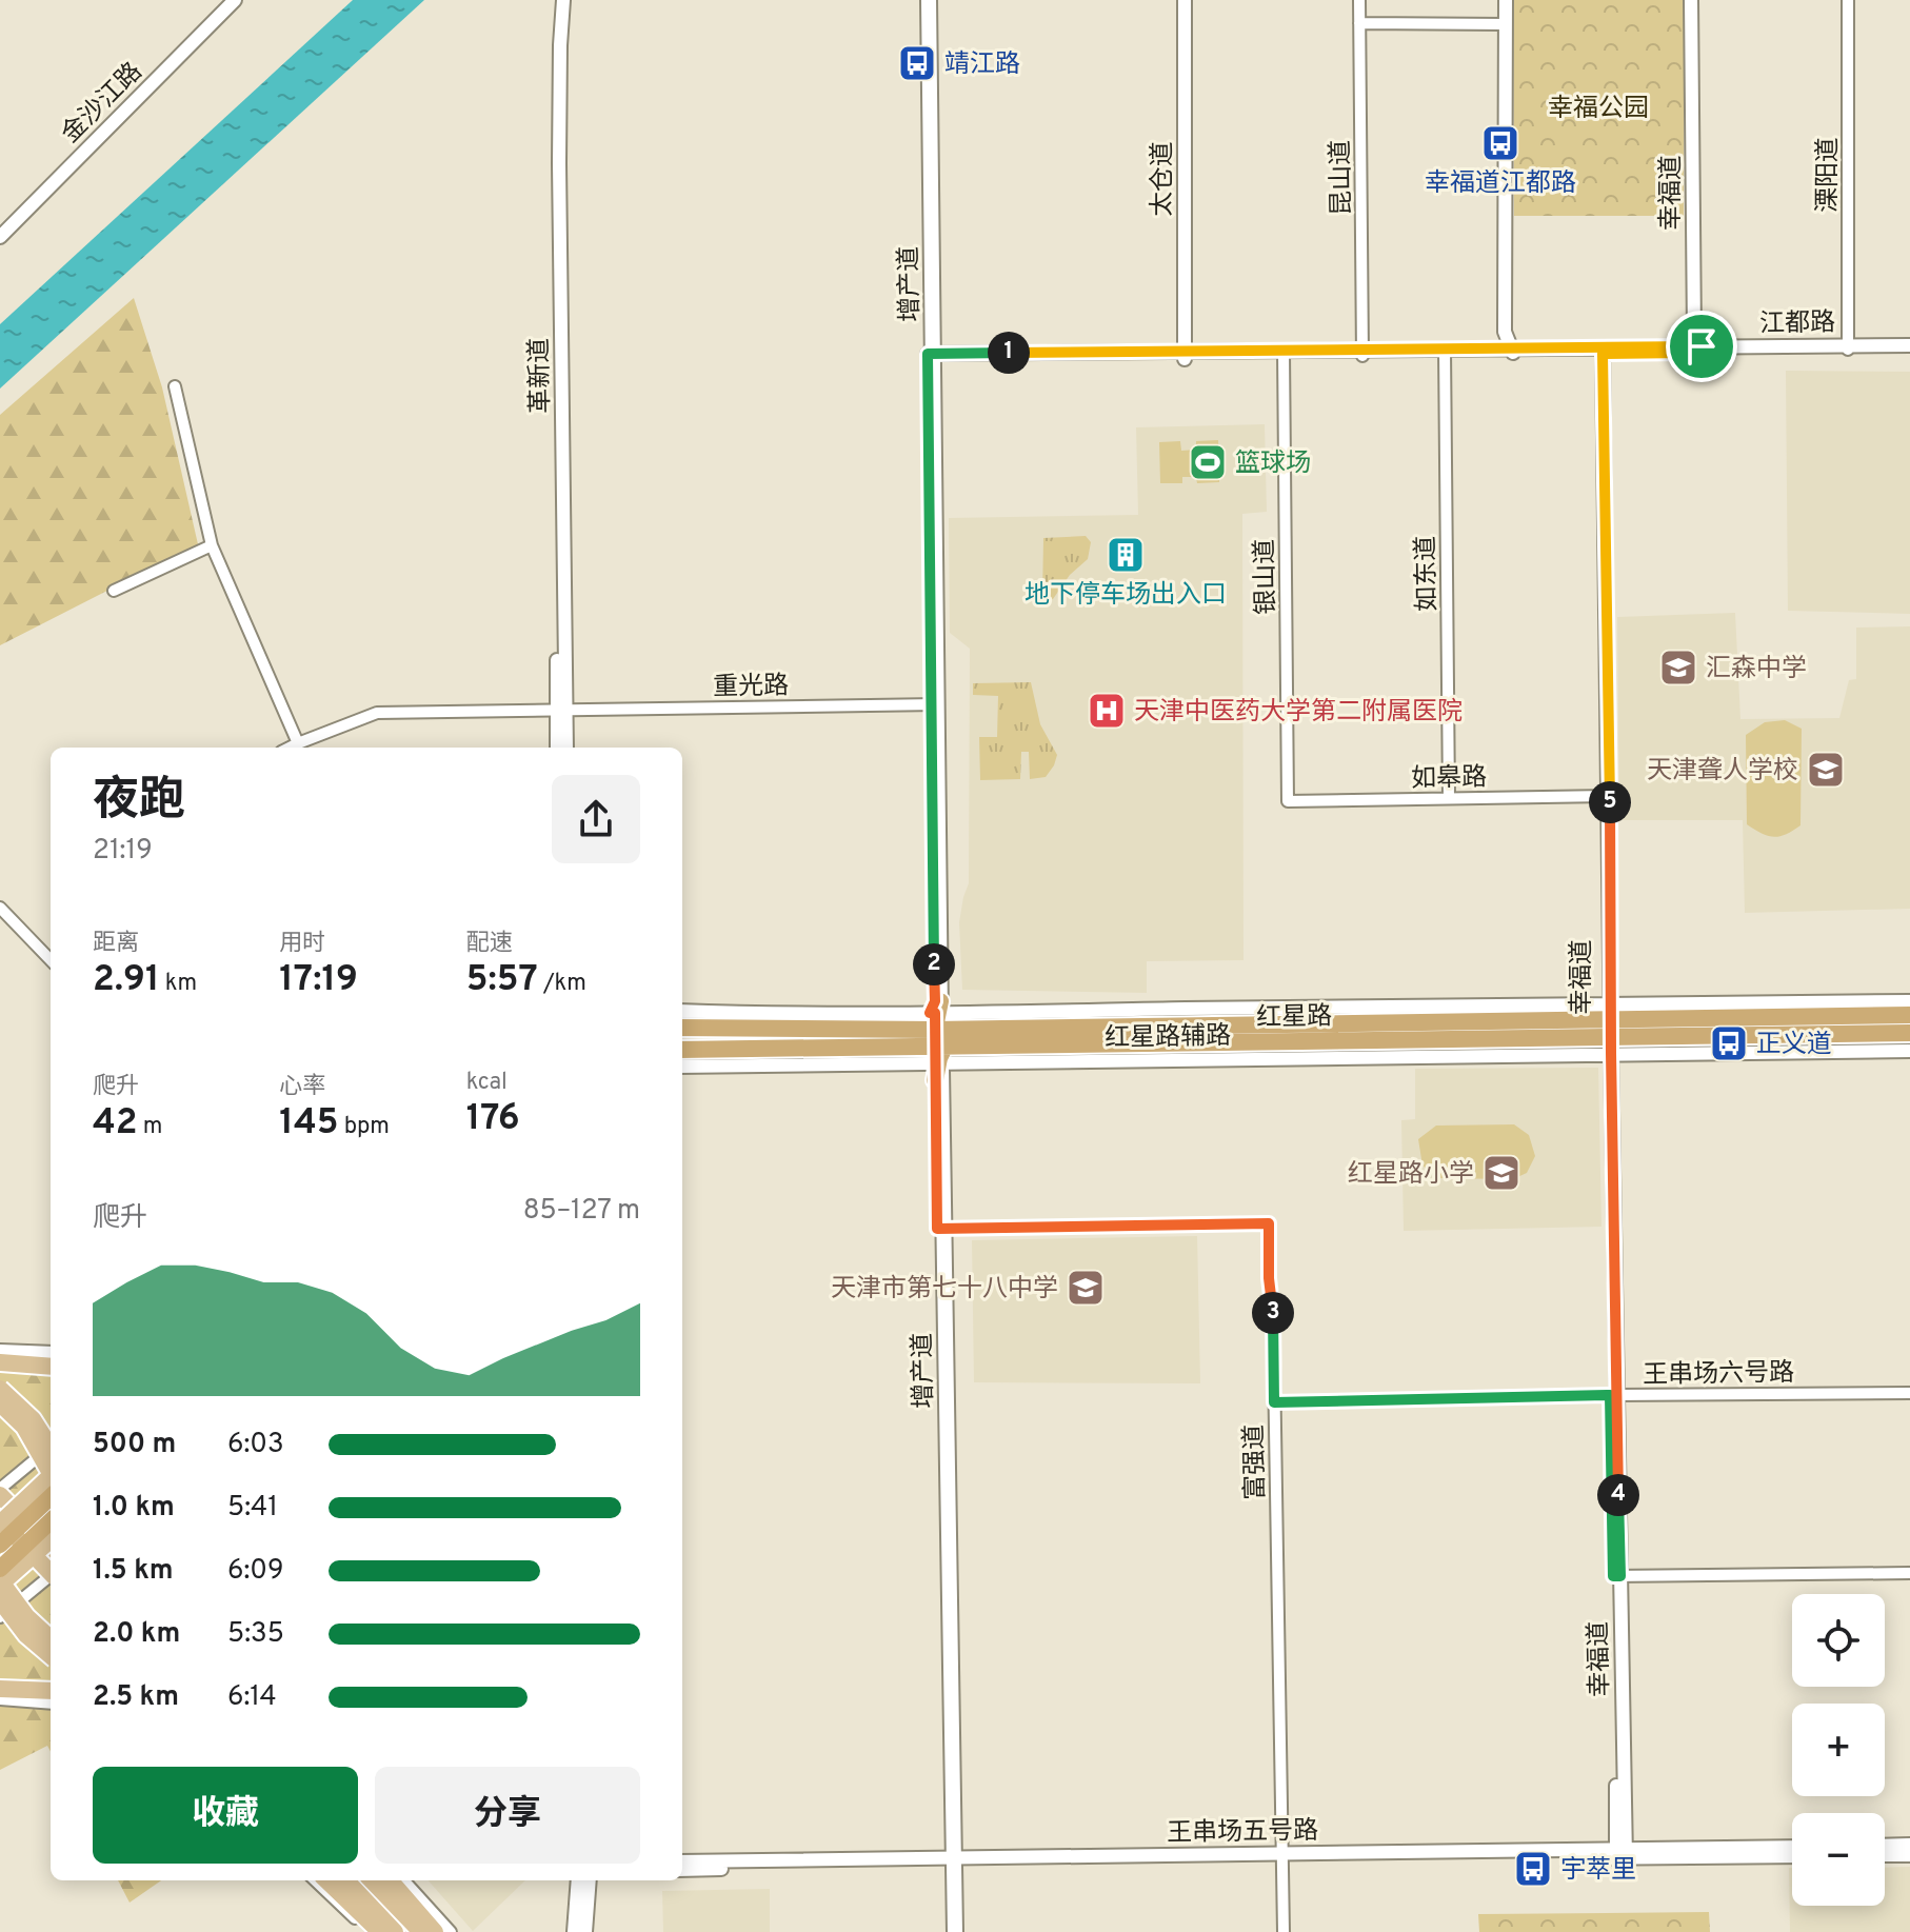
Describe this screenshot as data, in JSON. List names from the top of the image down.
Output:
{
  "streets": {
    "highway": ["红星路"],
    "main road": ["增产道"],
    "street": [
      "金沙江路",
      "溧阳道",
      "昆山道",
      "太仓道",
      "幸福道",
      "江都路",
      "革新道",
      "如东道",
      "银山道",
      "重光路",
      "如皋路",
      "红星路辅路",
      "王串场六号路",
      "富强道",
      "王串场五号路"
    ]
  },
  "crossings": [
    ["溧阳道", "江都路"],
    ["昆山道", "江都路"],
    ["太仓道", "江都路"],
    ["幸福道", "江都路"],
    ["幸福道", "如皋路"],
    ["幸福道", "红星路"],
    ["幸福道", "红星路辅路"],
    ["幸福道", "王串场六号路"],
    ["幸福道", "王串场五号路"],
    ["增产道", "江都路"],
    ["增产道", "重光路"],
    ["增产道", "红星路"],
    ["增产道", "红星路辅路"],
    ["增产道", "富强道"],
    ["增产道", "王串场五号路"],
    ["江都路", "如东道"],
    ["江都路", "银山道"],
    ["革新道", "重光路"],
    ["如东道", "如皋路"],
    ["银山道", "如皋路"],
    ["红星路", "红星路辅路"],
    ["王串场六号路", "富强道"],
    ["富强道", "王串场五号路"]
  ],
  "parks": ["幸福公园"],
  "places": {
    "bus stop": [
      "靖江路",
      "幸福道江都路",
      "正义道",
      "宇萃里"
    ],
    "sports": ["篮球场"],
    "building": ["地下停车场出入口"],
    "school or university": [
      "汇森中学",
      "天津聋人学校",
      "红星路小学",
      "天津市第七十八中学"
    ],
    "hospital": ["天津中医药大学第二附属医院"]
  },
  "page": {
    "pins": [
      "1",
      "5",
      "2",
      "3",
      "4"
    ],
    "heading": ["夜跑", "21:19"],
    "stats": [
      ["距离", "2.91 km"],
      ["用时", "17:19"],
      ["配速", "5:57 /km"],
      ["爬升", "42 m"],
      ["心率", "145 bpm"],
      ["kcal", "176"]
    ],
    "chart": ["爬升", "85–127 m"],
    "list": [
      {
        "name": "500 m",
        "note": "6:03"
      },
      {
        "name": "1.0 km",
        "note": "5:41"
      },
      {
        "name": "1.5 km",
        "note": "6:09"
      },
      {
        "name": "2.0 km",
        "note": "5:35"
      },
      {
        "name": "2.5 km",
        "note": "6:14"
      }
    ],
    "map_buttons": ["+", "−"],
    "buttons": ["收藏", "分享"]
  }
}
